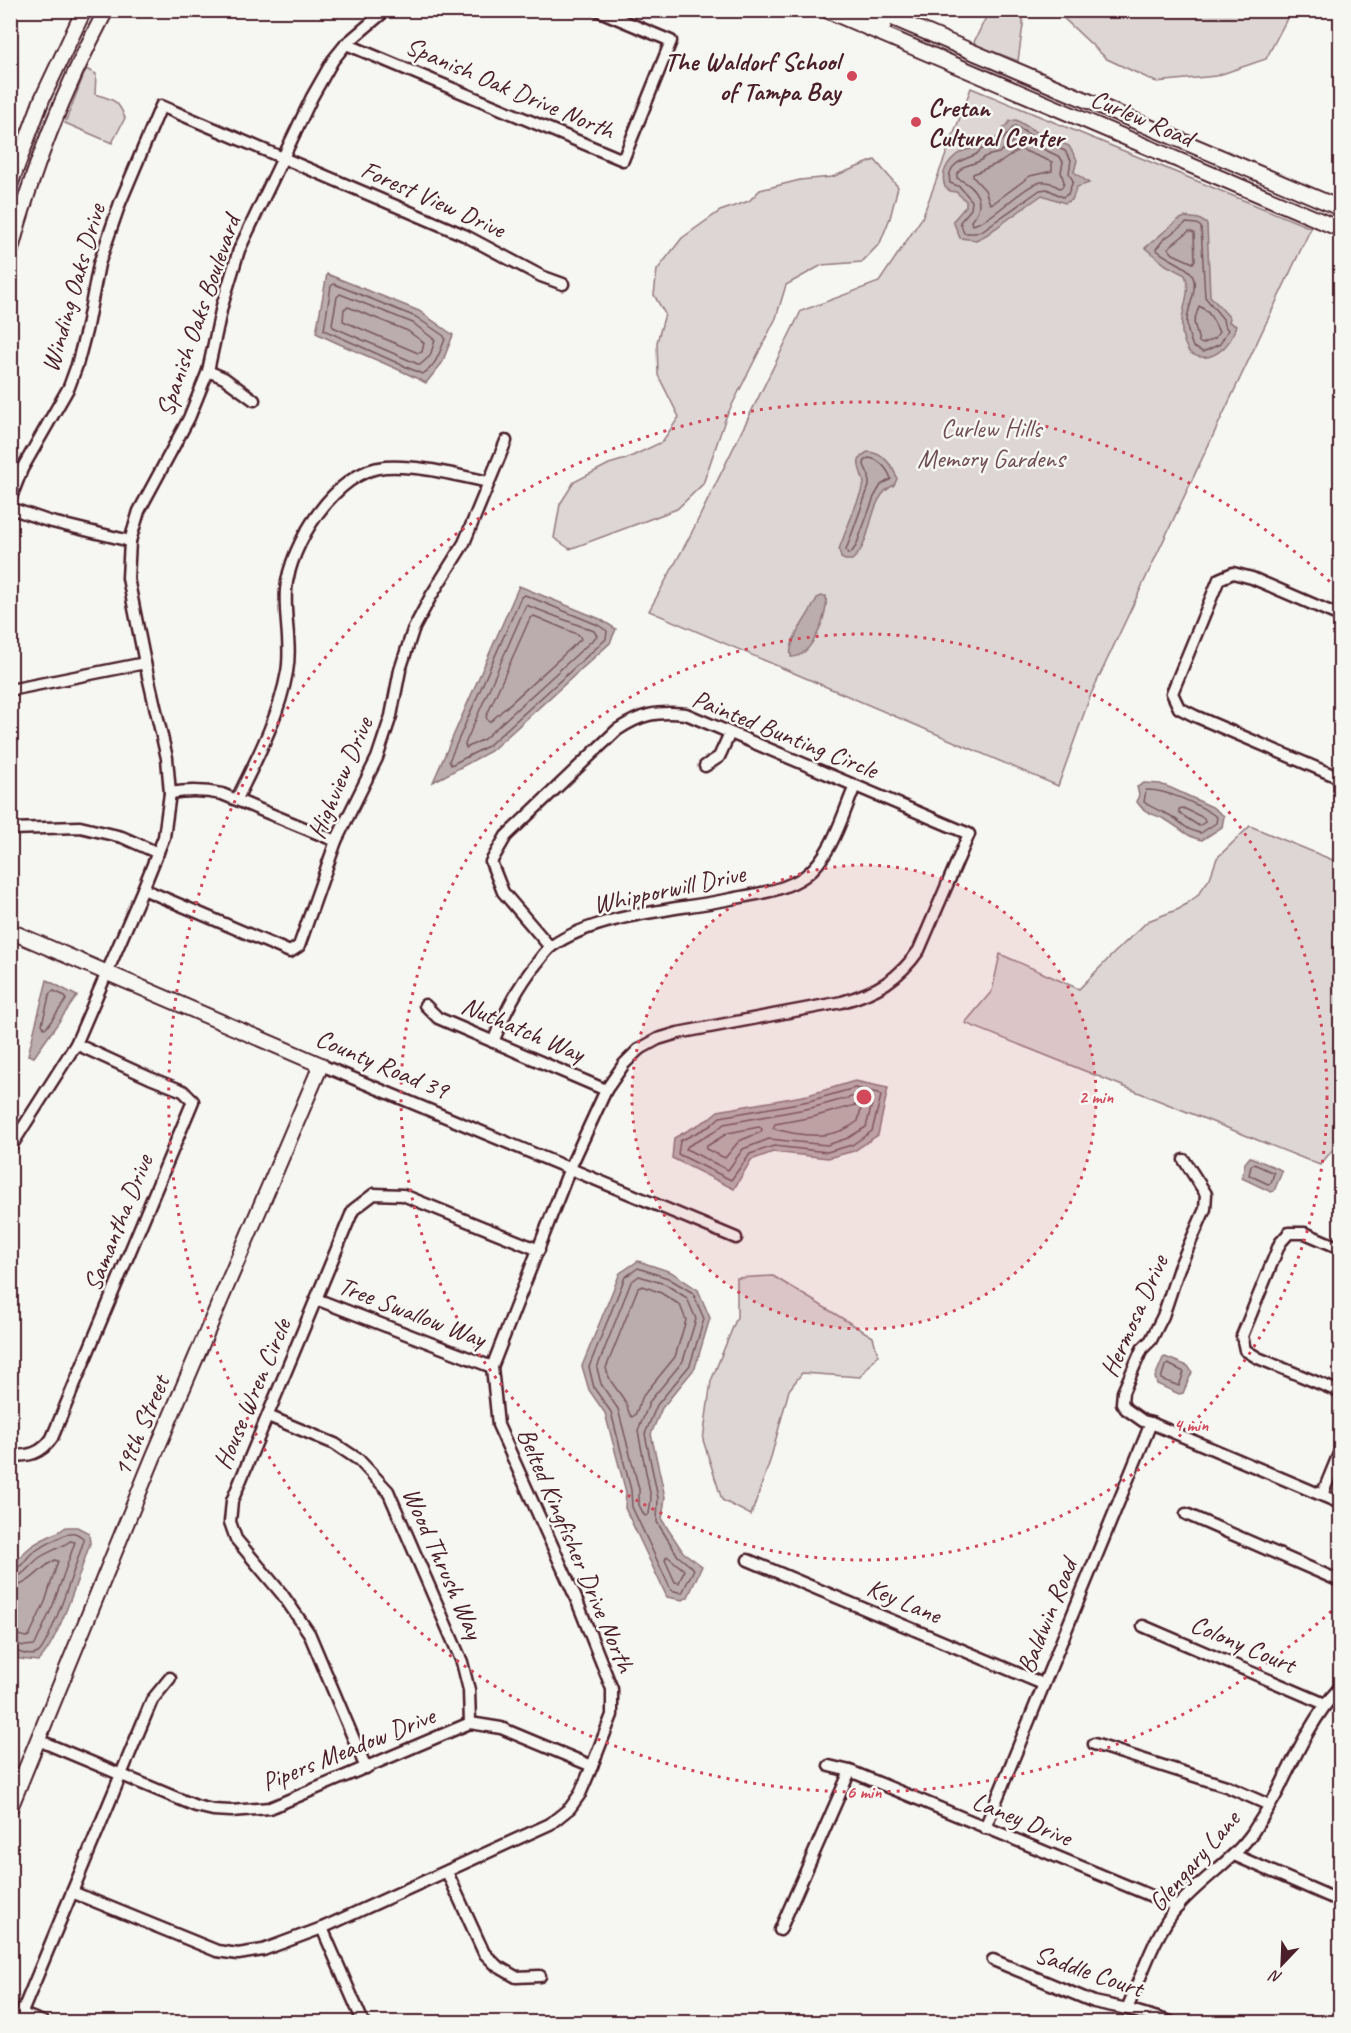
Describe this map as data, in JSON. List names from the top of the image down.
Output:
{
  "streets": {
    "main road": ["Curlew Road", "County Road 39", "19th Street"],
    "street": [
      "Spanish Oak Drive North",
      "Forest View Drive",
      "Winding Oaks Drive",
      "Spanish Oaks Boulevard",
      "Painted Bunting Circle",
      "Highview Drive",
      "Whipporwill Drive",
      "Nuthatch Way",
      "Samantha Drive",
      "Tree Swallow Way",
      "Hermosa Drive",
      "House Wren Circle",
      "Belted Kingfisher Drive North",
      "Wood Thrush Way",
      "Key Lane",
      "Baldwin Road",
      "Colony Court",
      "Pipers Meadow Drive",
      "Laney Drive",
      "Glengary Lane",
      "Saddle Court"
    ]
  },
  "crossings": [
    ["Spanish Oak Drive North", "Spanish Oaks Boulevard"],
    ["Forest View Drive", "Winding Oaks Drive"],
    ["Forest View Drive", "Spanish Oaks Boulevard"],
    ["Winding Oaks Drive", "Spanish Oaks Boulevard"],
    ["Spanish Oaks Boulevard", "Highview Drive"],
    ["Spanish Oaks Boulevard", "County Road 39"],
    ["Spanish Oaks Boulevard", "Samantha Drive"],
    ["Painted Bunting Circle", "Whipporwill Drive"],
    ["Painted Bunting Circle", "Belted Kingfisher Drive North"],
    ["Whipporwill Drive", "Nuthatch Way"],
    ["Nuthatch Way", "Belted Kingfisher Drive North"],
    ["County Road 39", "19th Street"],
    ["County Road 39", "Belted Kingfisher Drive North"],
    ["Tree Swallow Way", "House Wren Circle"],
    ["Tree Swallow Way", "Belted Kingfisher Drive North"],
    ["Hermosa Drive", "Baldwin Road"],
    ["House Wren Circle", "Belted Kingfisher Drive North"],
    ["House Wren Circle", "Wood Thrush Way"],
    ["House Wren Circle", "Pipers Meadow Drive"],
    ["19th Street", "Pipers Meadow Drive"],
    ["Wood Thrush Way", "Pipers Meadow Drive"],
    ["Key Lane", "Baldwin Road"],
    ["Baldwin Road", "Laney Drive"],
    ["Colony Court", "Glengary Lane"],
    ["Laney Drive", "Glengary Lane"],
    ["Glengary Lane", "Saddle Court"]
  ],
  "parks": ["Curlew Hills Memory Gardens"],
  "places": ["The Waldorf School of Tampa Bay", "Cretan Cultural Center"],
  "north": "bottom left",
  "rings": ["2 min", "4 min", "6 min"]
}
